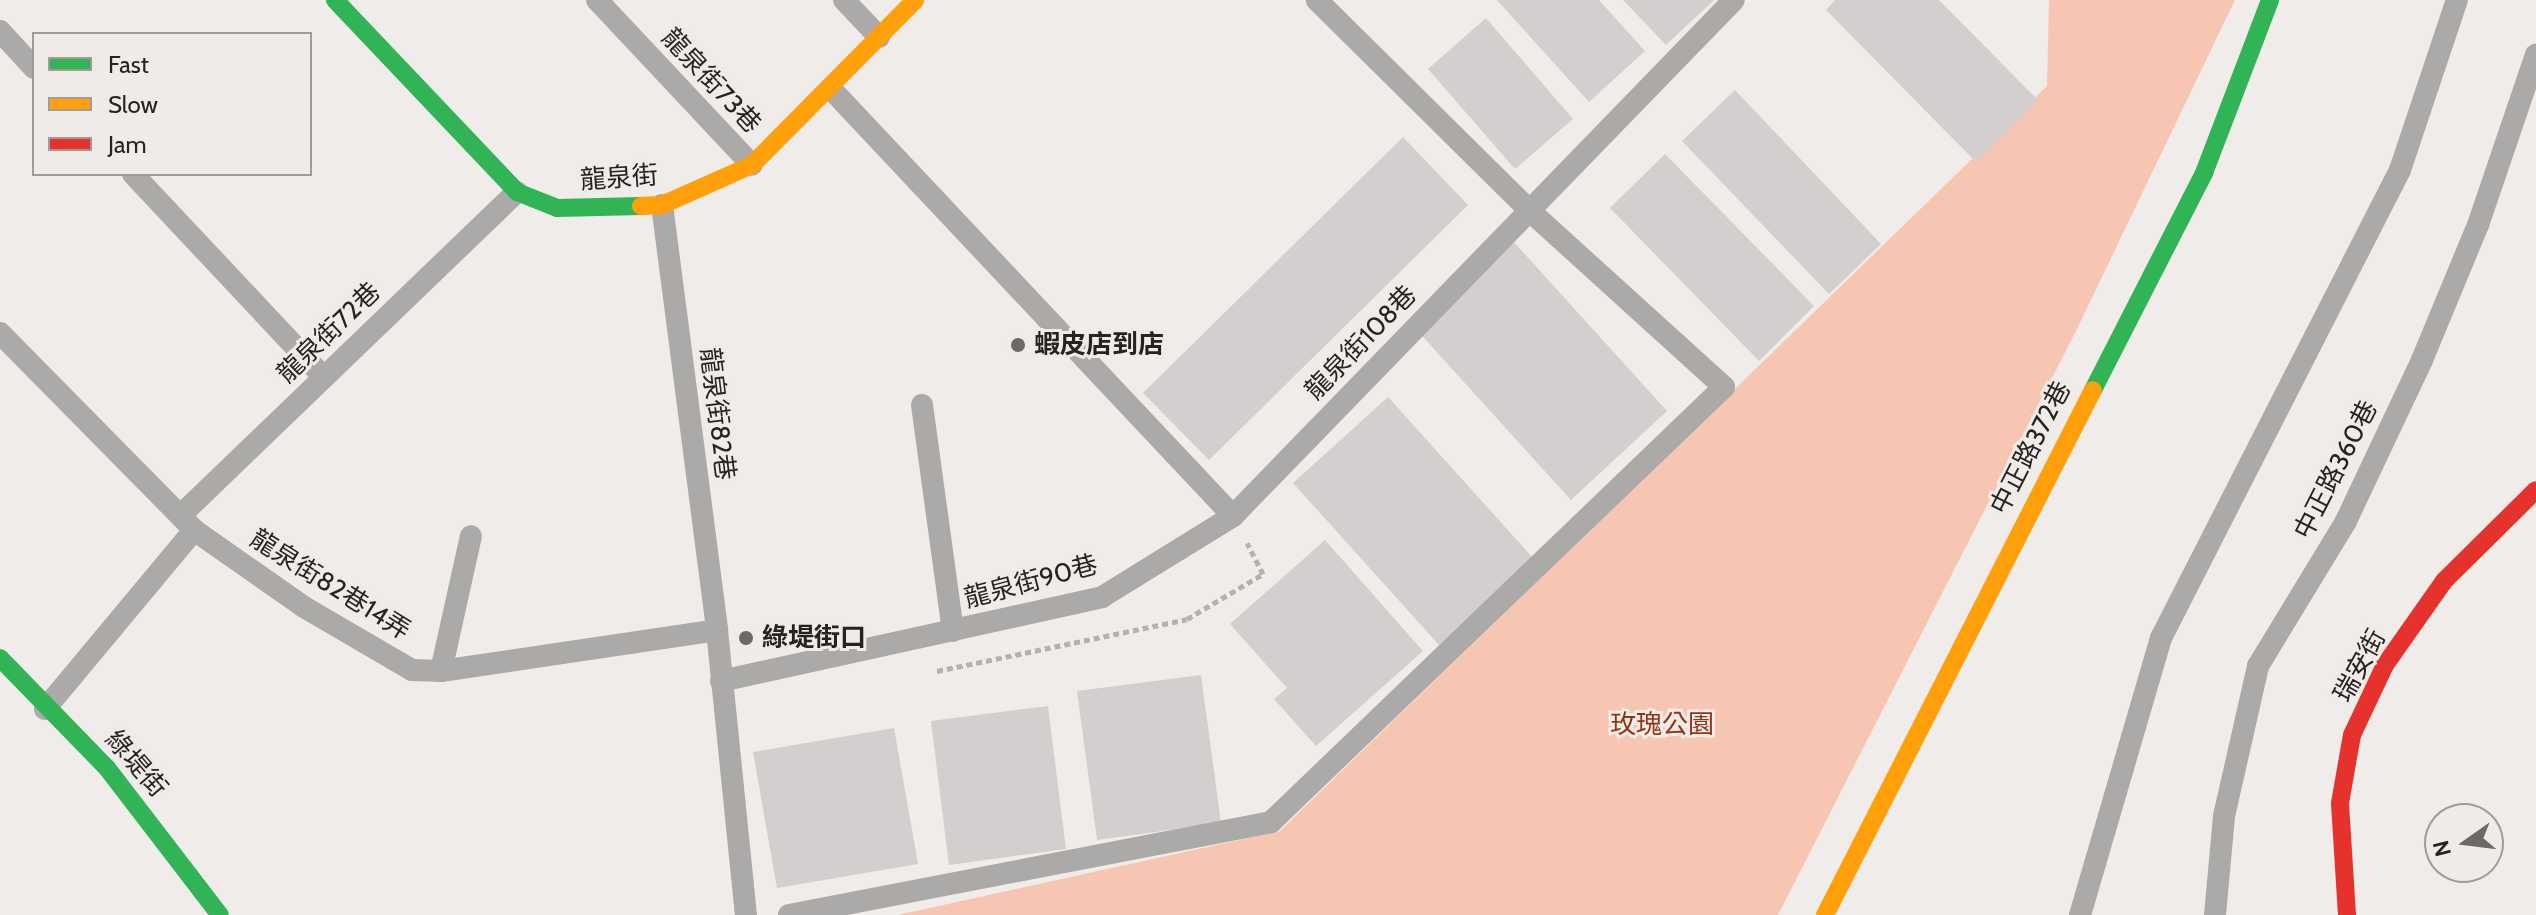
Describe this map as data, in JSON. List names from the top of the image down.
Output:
{
  "streets": {
    "street": [
      "龍泉街",
      "中正路372巷",
      "瑞安街",
      "綠堤街"
    ],
    "lane": [
      "龍泉街73巷",
      "龍泉街72巷",
      "龍泉街108巷",
      "龍泉街82巷",
      "中正路360巷",
      "龍泉街90巷",
      "龍泉街82巷14弄"
    ]
  },
  "crossings": [
    ["龍泉街73巷", "龍泉街"],
    ["龍泉街", "龍泉街72巷"],
    ["龍泉街", "龍泉街82巷"],
    ["龍泉街72巷", "龍泉街82巷14弄"],
    ["龍泉街72巷", "綠堤街"],
    ["龍泉街108巷", "龍泉街90巷"],
    ["龍泉街82巷", "龍泉街82巷14弄"]
  ],
  "parks": ["玫瑰公園"],
  "places": ["蝦皮店到店", "綠堤街口"],
  "legend": ["Fast", "Slow", "Jam"],
  "north": "left"
}
